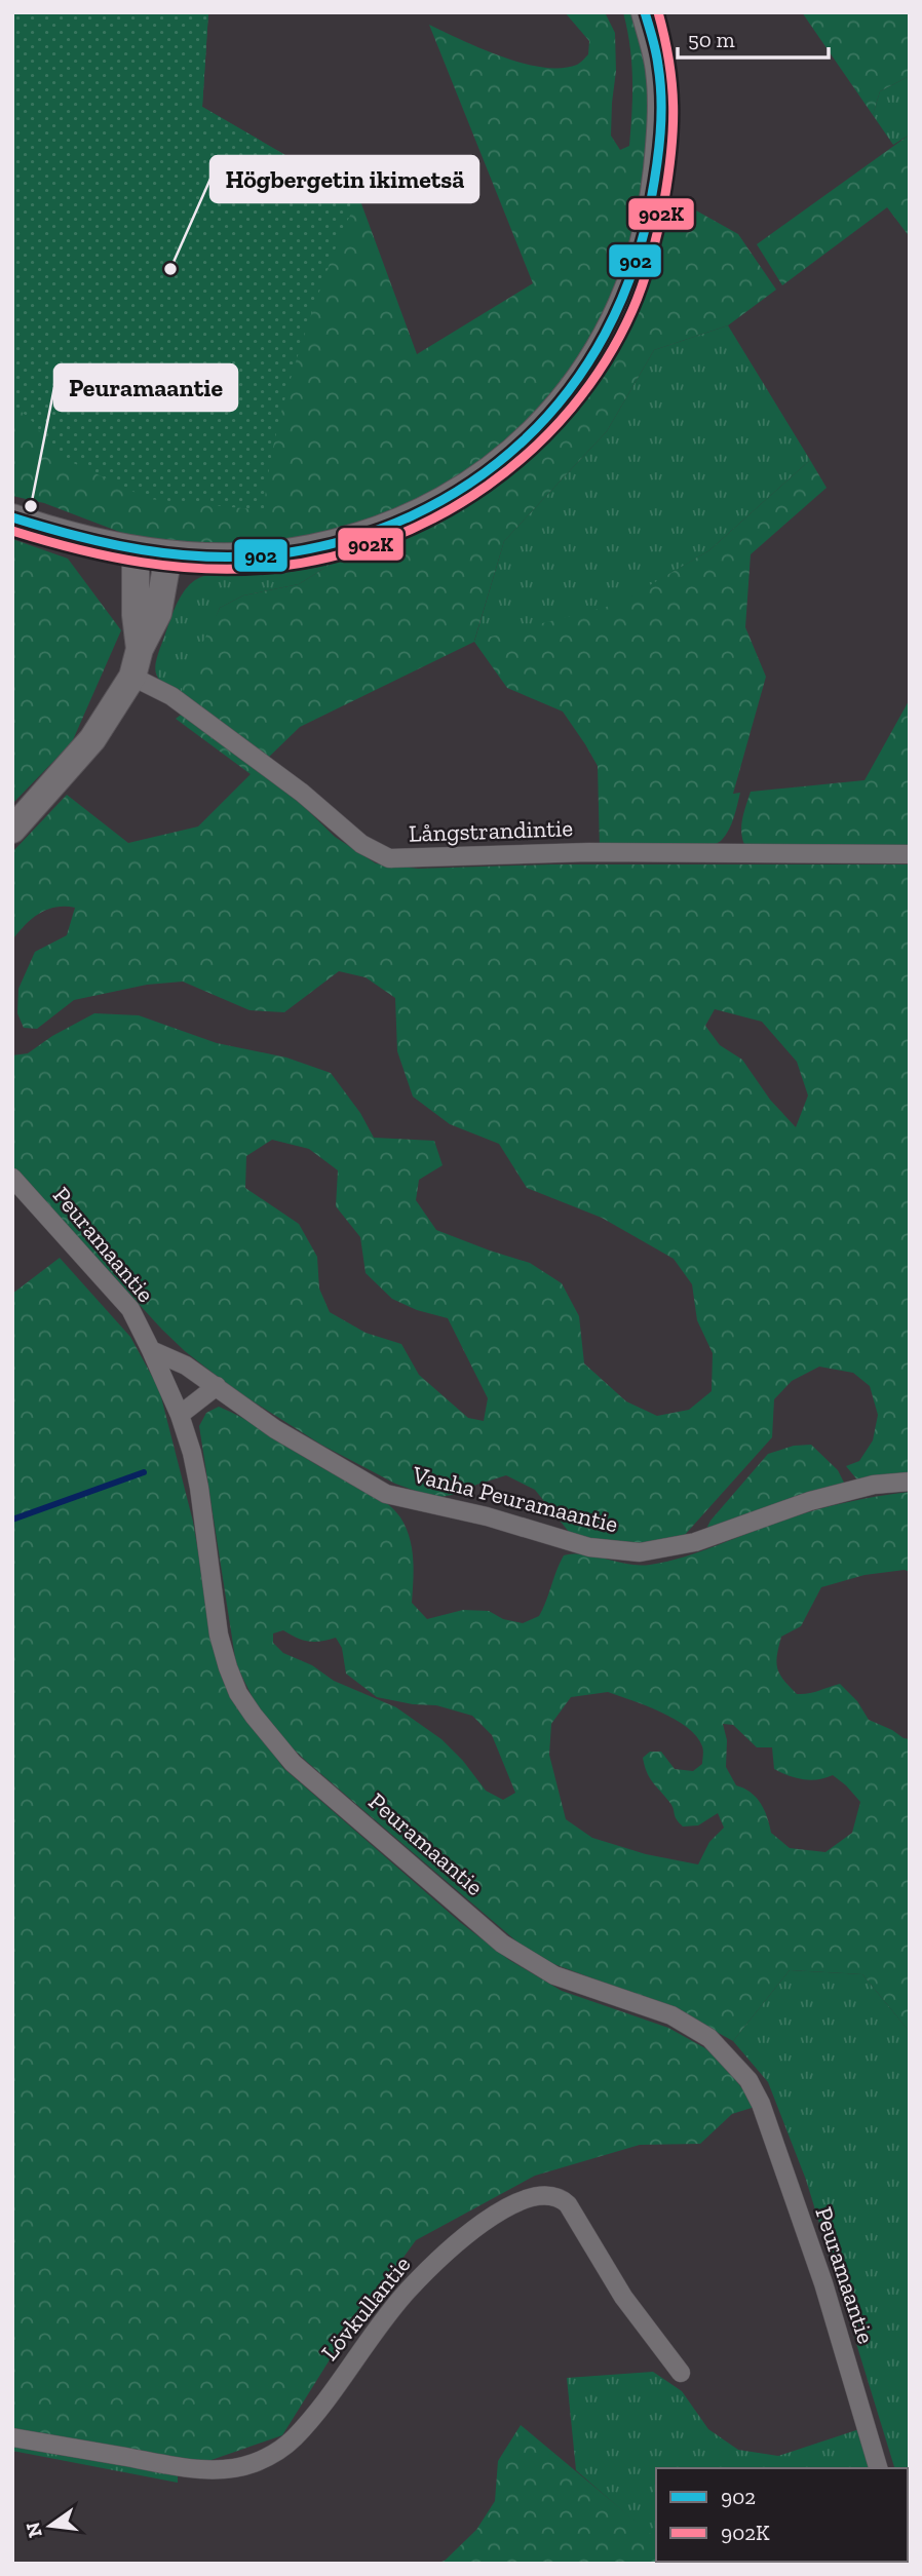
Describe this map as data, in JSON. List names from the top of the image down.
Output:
{
  "streets": {
    "street": [
      "Långstrandintie",
      "Peuramaantie",
      "Vanha Peuramaantie",
      "Lövkullantie"
    ]
  },
  "crossings": [
    ["Peuramaantie", "Vanha Peuramaantie"]
  ],
  "places": ["Högbergetin ikimetsä", "Peuramaantie"],
  "lines": ["transit line 902", "transit line 902K"],
  "legend": ["902", "902K"],
  "scale_bar": "50 m",
  "north": "left"
}
